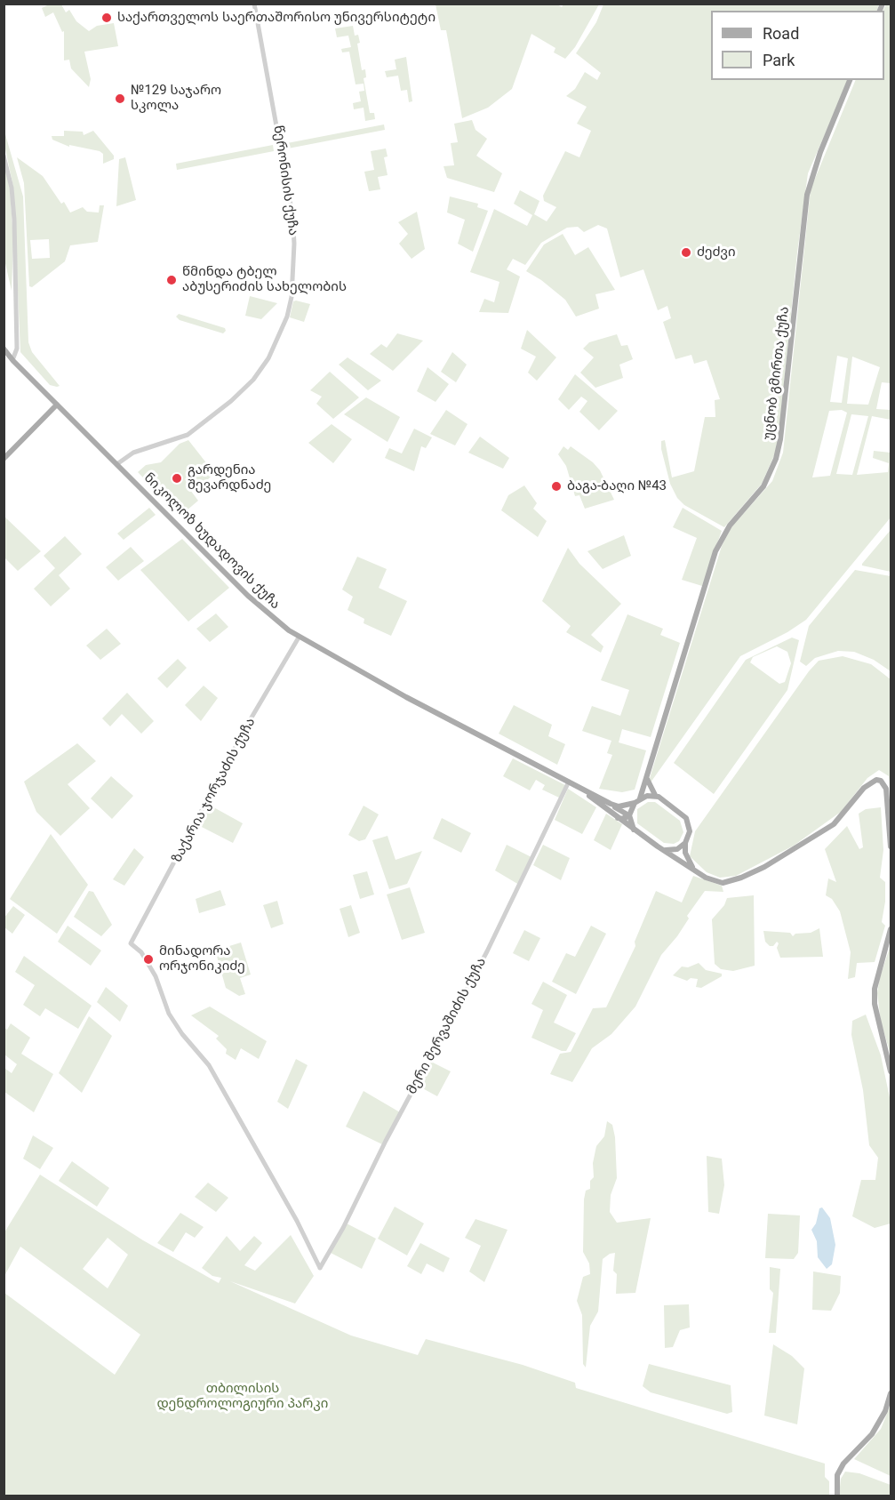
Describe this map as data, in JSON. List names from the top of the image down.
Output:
{
  "streets": {
    "main road": ["უცნობ გმირთა ქუჩა", "ნიკოლოზ ხუდადოვის ქუჩა"],
    "street": ["წერონისის ქუჩა", "ზაქარია ჯორჯაძის ქუჩა", "მერი შერვაშიძის ქუჩა"]
  },
  "crossings": [
    ["წერონისის ქუჩა", "ნიკოლოზ ხუდადოვის ქუჩა"],
    ["უცნობ გმირთა ქუჩა", "ნიკოლოზ ხუდადოვის ქუჩა"],
    ["ნიკოლოზ ხუდადოვის ქუჩა", "ზაქარია ჯორჯაძის ქუჩა"],
    ["ნიკოლოზ ხუდადოვის ქუჩა", "მერი შერვაშიძის ქუჩა"],
    ["ზაქარია ჯორჯაძის ქუჩა", "მერი შერვაშიძის ქუჩა"]
  ],
  "parks": ["თბილისის დენდროლოგიური პარკი"],
  "places": [
    "საქართველოს საერთაშორისო უნივერსიტეტი",
    "№129 საჯარო სკოლა",
    "ძეძვი",
    "წმინდა ტბელ აბუსერიძის სახელობის",
    "გარდენია შევარდნაძე",
    "ბაგა-ბაღი №43",
    "მინადორა ორჯონიკიძე"
  ],
  "legend": ["Road", "Park"]
}
